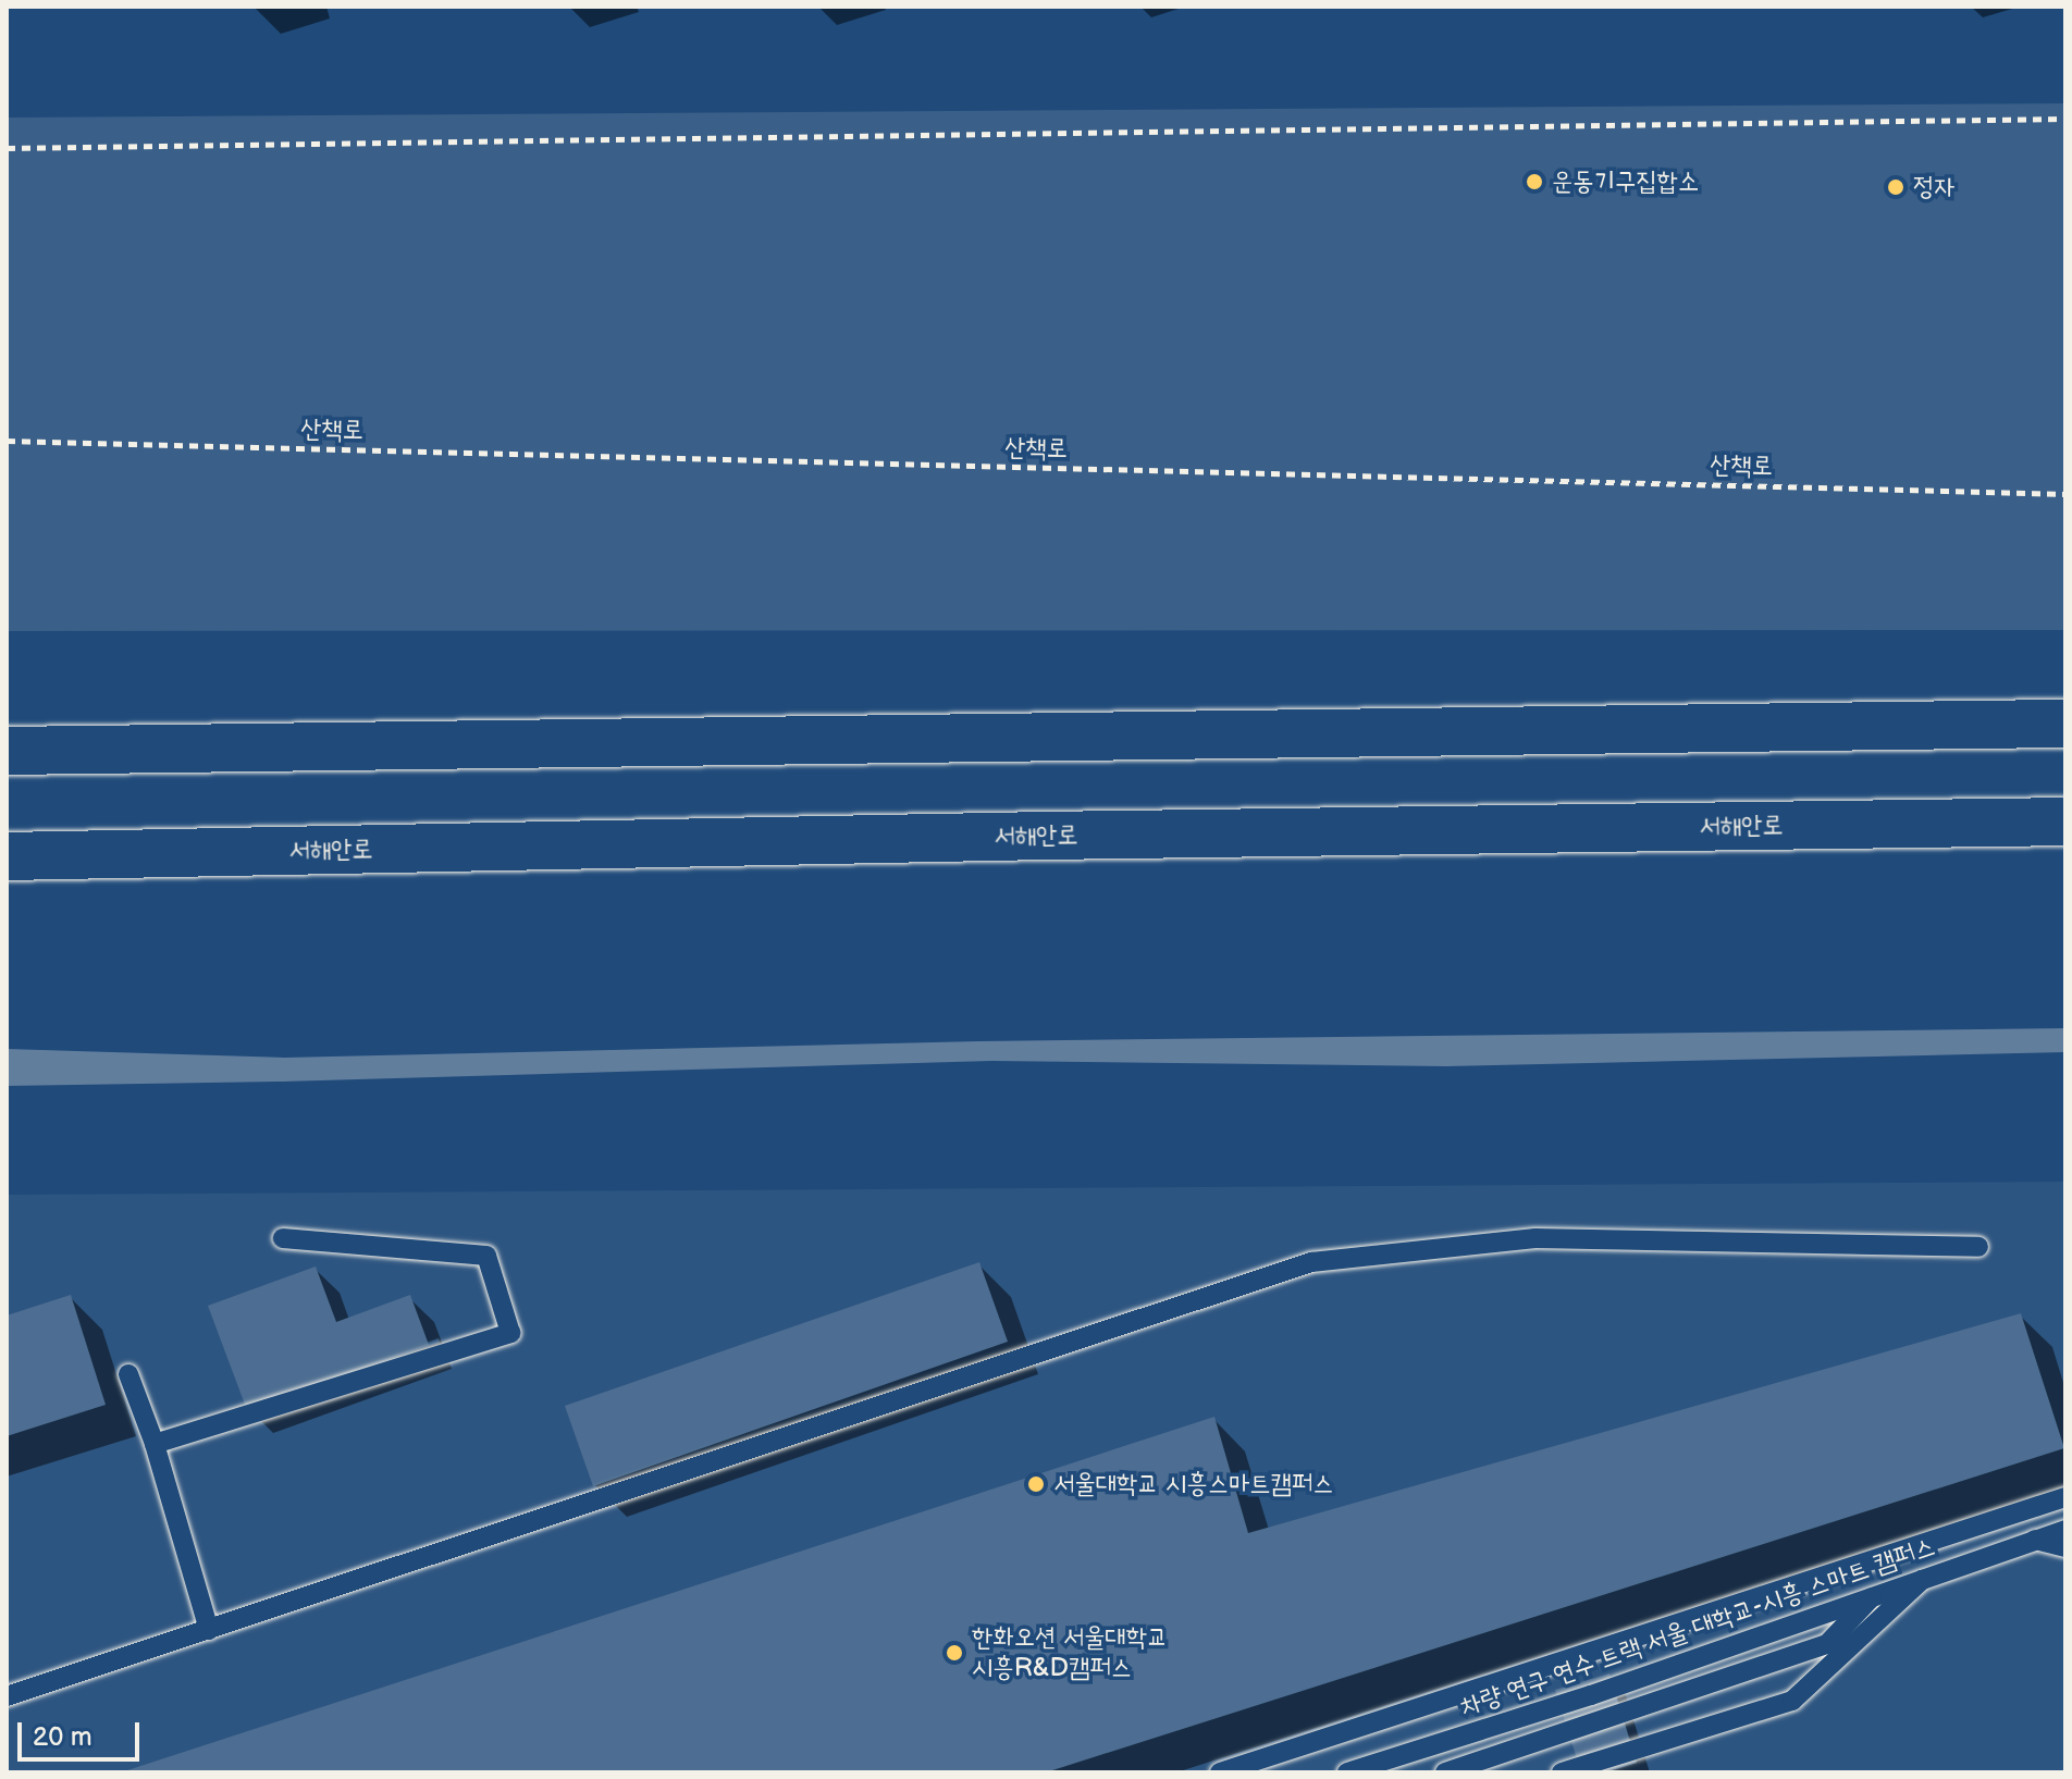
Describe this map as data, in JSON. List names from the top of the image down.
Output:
{
  "streets": {
    "main road": ["서해안로"],
    "lane": ["차량 연구 연수 트랙 서울 대학교-시흥 스마트 캠퍼스"],
    "path": ["산책로"]
  },
  "places": [
    "운동기구집합소",
    "정자",
    "서울대학교 시흥스마트캠퍼스",
    "한화오션 서울대학교 시흥R&D캠퍼스"
  ],
  "scale_bar": "20 m"
}
